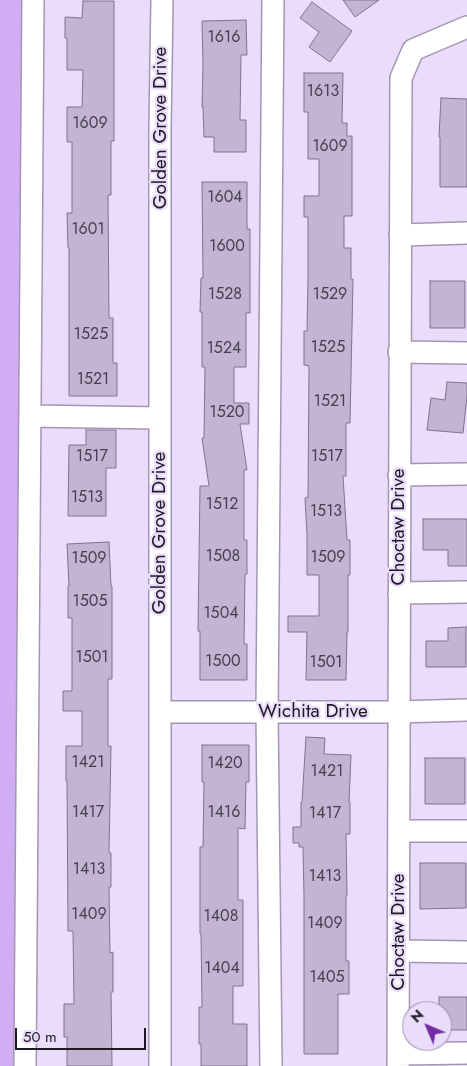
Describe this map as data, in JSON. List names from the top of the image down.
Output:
{
  "streets": {
    "street": ["Golden Grove Drive", "Choctaw Drive", "Wichita Drive"]
  },
  "crossings": [
    ["Golden Grove Drive", "Wichita Drive"],
    ["Choctaw Drive", "Wichita Drive"]
  ],
  "house_numbers": [
    "1616",
    "1613",
    "1609",
    "1609",
    "1604",
    "1601",
    "1600",
    "1528",
    "1529",
    "1525",
    "1525",
    "1524",
    "1521",
    "1521",
    "1520",
    "1517",
    "1517",
    "1513",
    "1512",
    "1513",
    "1508",
    "1509",
    "1509",
    "1505",
    "1504",
    "1501",
    "1500",
    "1501",
    "1421",
    "1420",
    "1421",
    "1417",
    "1416",
    "1417",
    "1413",
    "1413",
    "1409",
    "1408",
    "1409",
    "1404",
    "1405"
  ],
  "scale_bar": "50 m",
  "north": "top left"
}
